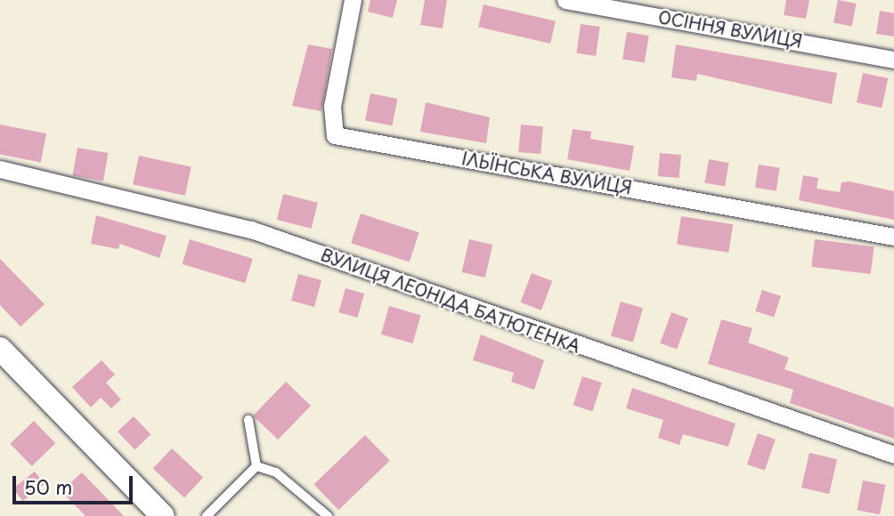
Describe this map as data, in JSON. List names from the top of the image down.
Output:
{
  "streets": {
    "street": ["ОСІННЯ ВУЛИЦЯ", "ІЛЬЇНСЬКА ВУЛИЦЯ", "ВУЛИЦЯ ЛЕОНІДА БАТЮТЕНКА"]
  },
  "scale_bar": "50 m"
}
